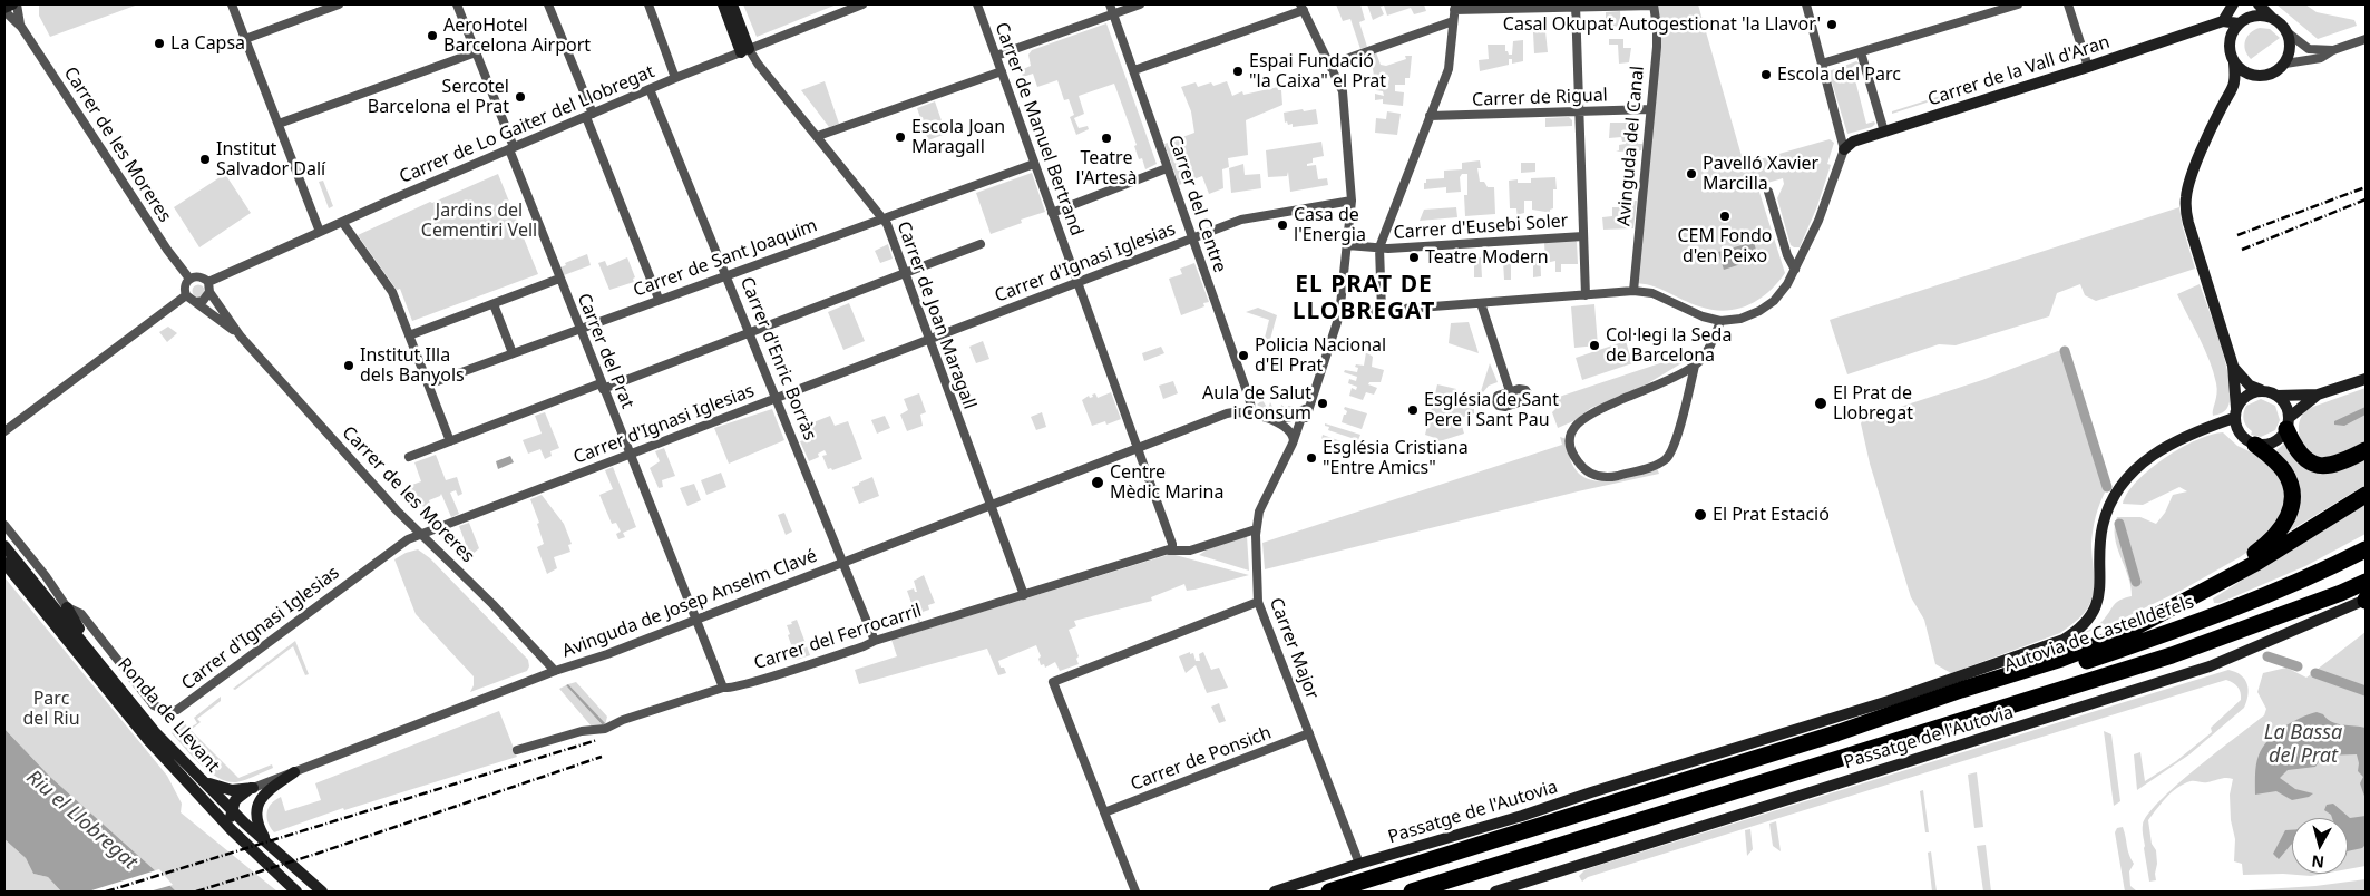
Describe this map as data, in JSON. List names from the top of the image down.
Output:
{
  "streets": {
    "highway": ["Autovia de Castelldefels"],
    "street": [
      "Carrer de la Vall d'Aran",
      "Carrer de Rigual",
      "Carrer de Lo Gaiter del Llobregat",
      "Carrer de Manuel Bertrand",
      "Carrer de les Moreres",
      "Avinguda del Canal",
      "Carrer del Centre",
      "Carrer d'Eusebi Soler",
      "Carrer de Sant Joaquim",
      "Carrer d'Ignasi Iglesias",
      "Carrer de Joan Maragall",
      "Carrer del Prat",
      "Carrer d'Enric Borràs",
      "Avinguda de Josep Anselm Clavé",
      "Carrer del Ferrocarril",
      "Carrer Major",
      "Ronda de Llevant",
      "Passatge de l'Autovia",
      "Carrer de Ponsich"
    ]
  },
  "crossings": [
    ["Carrer de Rigual", "Avinguda del Canal"],
    ["Carrer de Lo Gaiter del Llobregat", "Carrer de les Moreres"],
    ["Carrer de Lo Gaiter del Llobregat", "Carrer de Joan Maragall"],
    ["Carrer de Lo Gaiter del Llobregat", "Carrer del Prat"],
    ["Carrer de Lo Gaiter del Llobregat", "Carrer d'Enric Borràs"],
    ["Carrer de Manuel Bertrand", "Carrer de Sant Joaquim"],
    ["Carrer de Manuel Bertrand", "Carrer d'Ignasi Iglesias"],
    ["Carrer de Manuel Bertrand", "Avinguda de Josep Anselm Clavé"],
    ["Carrer de Manuel Bertrand", "Carrer del Ferrocarril"],
    ["Carrer de les Moreres", "Carrer d'Ignasi Iglesias"],
    ["Carrer de les Moreres", "Avinguda de Josep Anselm Clavé"],
    ["Carrer del Centre", "Carrer d'Ignasi Iglesias"],
    ["Carrer del Centre", "Avinguda de Josep Anselm Clavé"],
    ["Carrer de Sant Joaquim", "Carrer de Joan Maragall"],
    ["Carrer de Sant Joaquim", "Carrer del Prat"],
    ["Carrer de Sant Joaquim", "Carrer d'Enric Borràs"],
    ["Carrer d'Ignasi Iglesias", "Carrer de Joan Maragall"],
    ["Carrer d'Ignasi Iglesias", "Carrer del Prat"],
    ["Carrer d'Ignasi Iglesias", "Carrer d'Enric Borràs"],
    ["Carrer de Joan Maragall", "Avinguda de Josep Anselm Clavé"],
    ["Carrer de Joan Maragall", "Carrer del Ferrocarril"],
    ["Carrer del Prat", "Avinguda de Josep Anselm Clavé"],
    ["Carrer del Prat", "Carrer del Ferrocarril"],
    ["Carrer d'Enric Borràs", "Avinguda de Josep Anselm Clavé"],
    ["Carrer d'Enric Borràs", "Carrer del Ferrocarril"],
    ["Carrer del Ferrocarril", "Carrer Major"],
    ["Carrer Major", "Passatge de l'Autovia"],
    ["Carrer Major", "Carrer de Ponsich"]
  ],
  "districts": ["EL PRAT DE LLOBREGAT"],
  "water": ["La Bassa del Prat", "Riu el Llobregat"],
  "parks": ["Jardins del Cementiri Vell", "Parc del Riu"],
  "places": [
    "Casal Okupat Autogestionat 'la Llavor'",
    "AeroHotel Barcelona Airport",
    "La Capsa",
    "Espai Fundació \"la Caixa\" el Prat",
    "Escola del Parc",
    "Sercotel Barcelona el Prat",
    "Escola Joan Maragall",
    "Teatre l'Artesà",
    "Institut Salvador Dalí",
    "Pavelló Xavier Marcilla",
    "CEM Fondo d'en Peixo",
    "Casa de l'Energia",
    "Teatre Modern",
    "Col·legi la Seda de Barcelona",
    "Policia Nacional d'El Prat",
    "Institut Illa dels Banyols",
    "Aula de Salut i Consum",
    "El Prat de Llobregat",
    "Església de Sant Pere i Sant Pau",
    "Església Cristiana \"Entre Amics\"",
    "Centre Mèdic Marina",
    "El Prat Estació"
  ],
  "north": "bottom"
}
